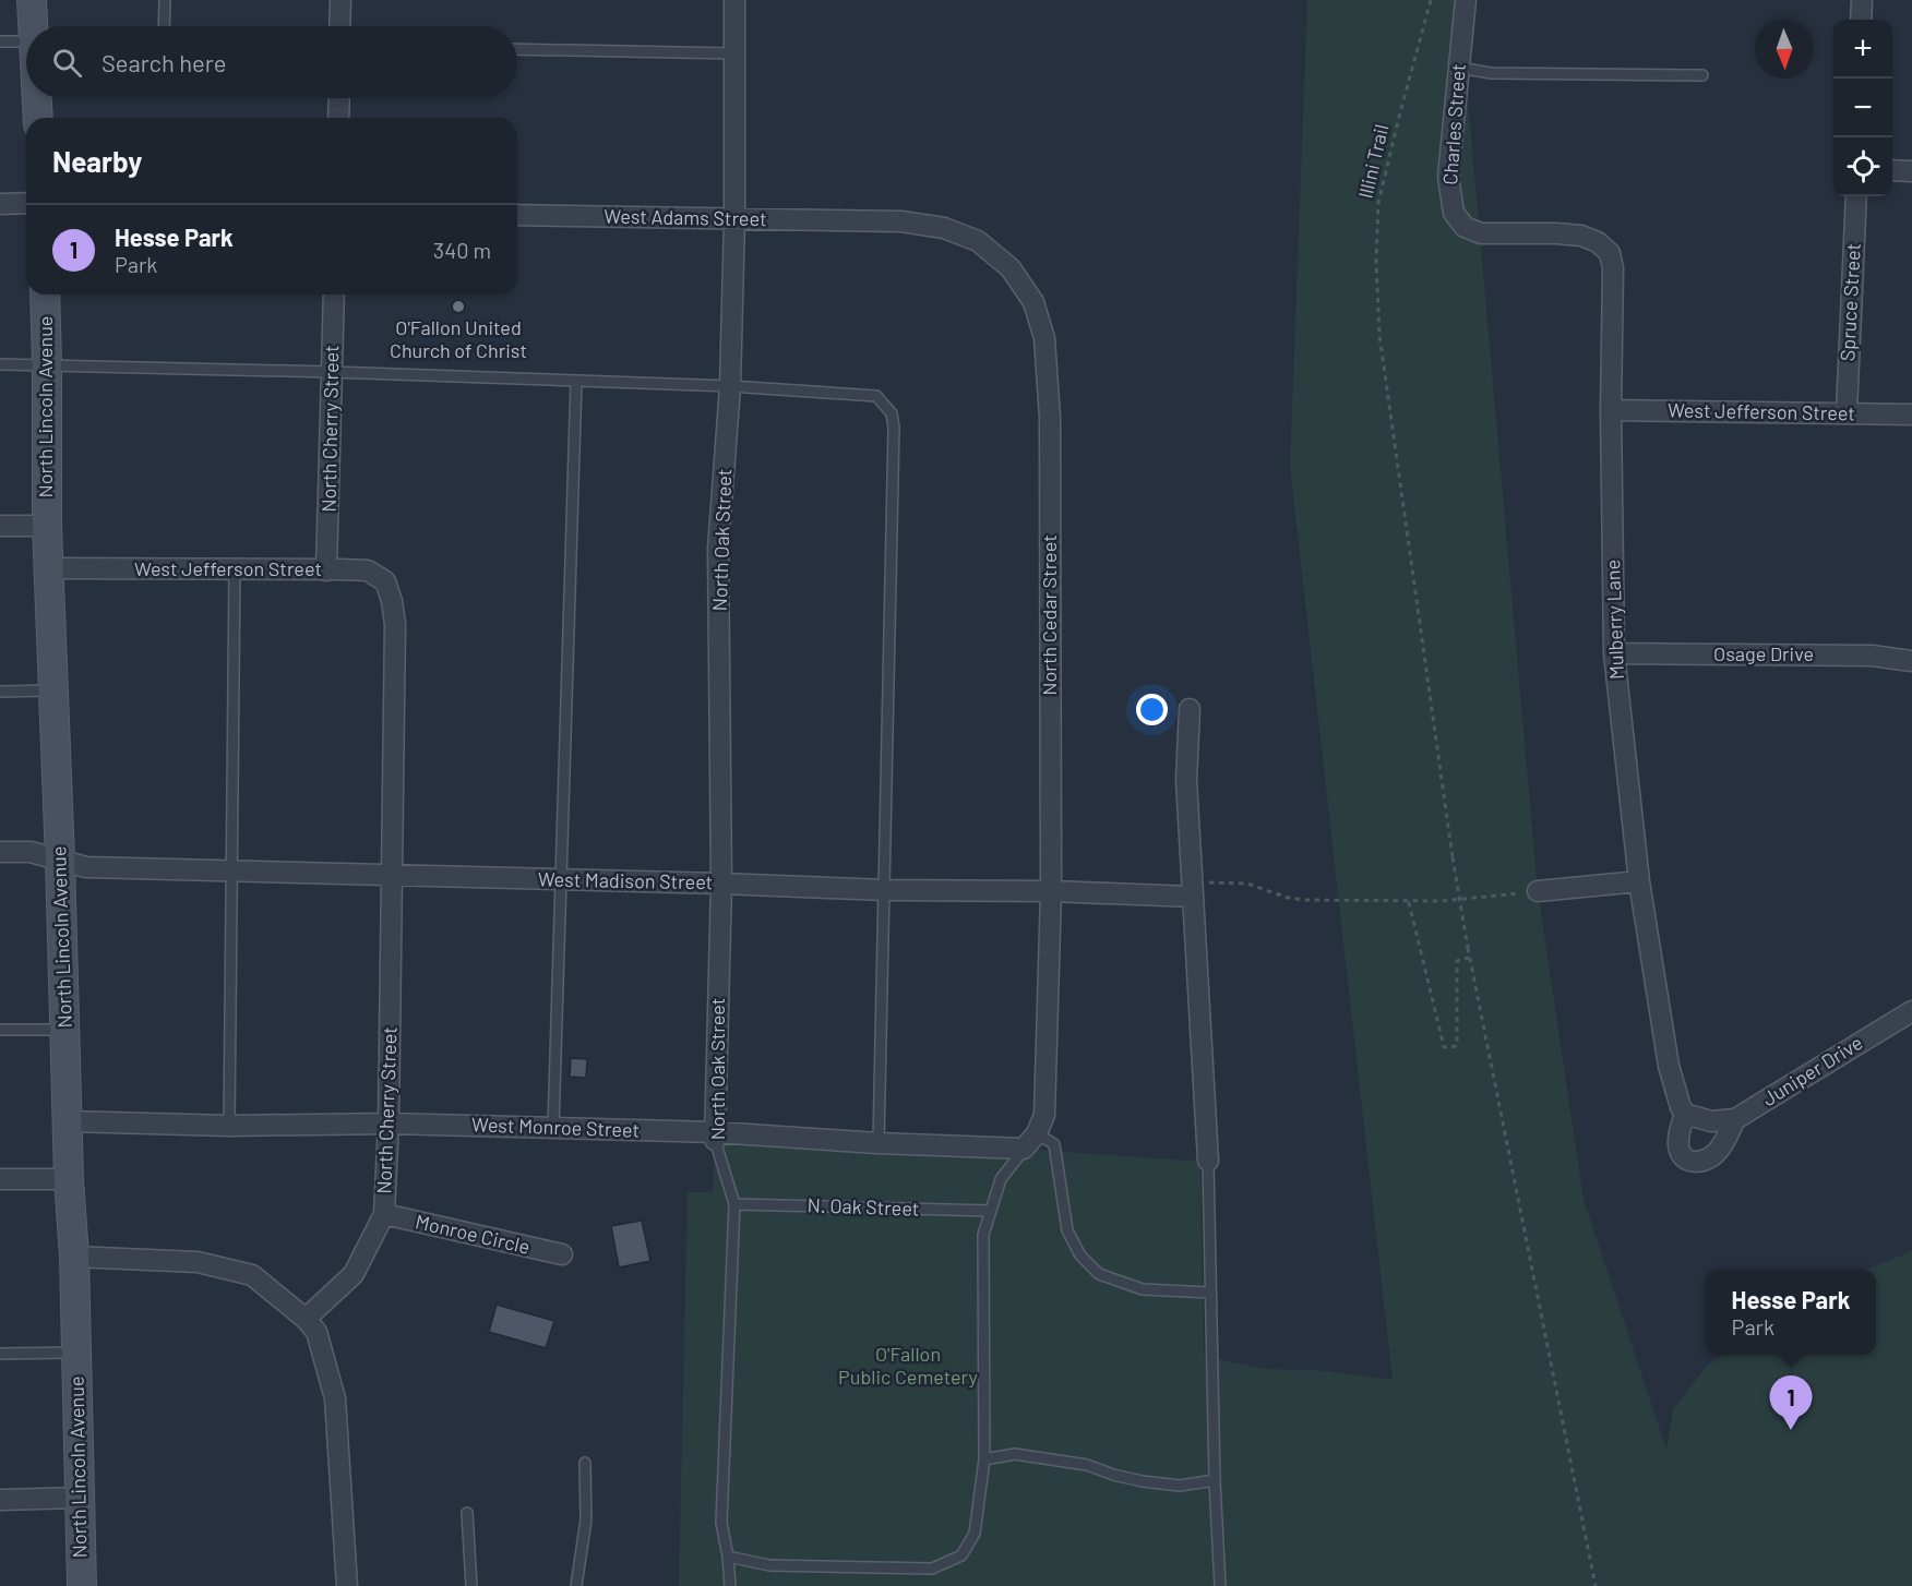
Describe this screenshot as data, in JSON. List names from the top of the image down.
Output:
{
  "streets": {
    "main road": ["North Lincoln Avenue"],
    "street": [
      "Charles Street",
      "West Adams Street",
      "Spruce Street",
      "West Jefferson Street",
      "North Cherry Street",
      "North Oak Street",
      "North Cedar Street",
      "Mulberry Lane",
      "Osage Drive",
      "West Madison Street",
      "Juniper Drive",
      "West Monroe Street",
      "Monroe Circle"
    ],
    "lane": ["N. Oak Street"],
    "path": ["Illini Trail"]
  },
  "crossings": [
    ["Charles Street", "Mulberry Lane"],
    ["West Adams Street", "North Oak Street"],
    ["West Adams Street", "North Cedar Street"],
    ["Spruce Street", "West Jefferson Street"],
    ["North Lincoln Avenue", "West Jefferson Street"],
    ["North Lincoln Avenue", "West Madison Street"],
    ["North Lincoln Avenue", "West Monroe Street"],
    ["West Jefferson Street", "North Cherry Street"],
    ["West Jefferson Street", "Mulberry Lane"],
    ["North Cherry Street", "West Madison Street"],
    ["North Cherry Street", "West Monroe Street"],
    ["North Cherry Street", "Monroe Circle"],
    ["North Oak Street", "West Madison Street"],
    ["North Oak Street", "West Monroe Street"],
    ["North Oak Street", "N. Oak Street"],
    ["North Cedar Street", "West Madison Street"],
    ["Mulberry Lane", "Osage Drive"],
    ["Mulberry Lane", "Juniper Drive"]
  ],
  "parks": ["O'Fallon Public Cemetery"],
  "places": ["O'Fallon United Church of Christ"],
  "north": "bottom",
  "page": {
    "map_buttons": ["+", "−"],
    "search": "Search here",
    "heading": "Nearby",
    "list": [
      {
        "mark": "1",
        "name": "Hesse Park",
        "note": "Park",
        "value": "340 m"
      }
    ],
    "popup": ["Hesse Park", "Park"],
    "pins": "1"
  }
}
